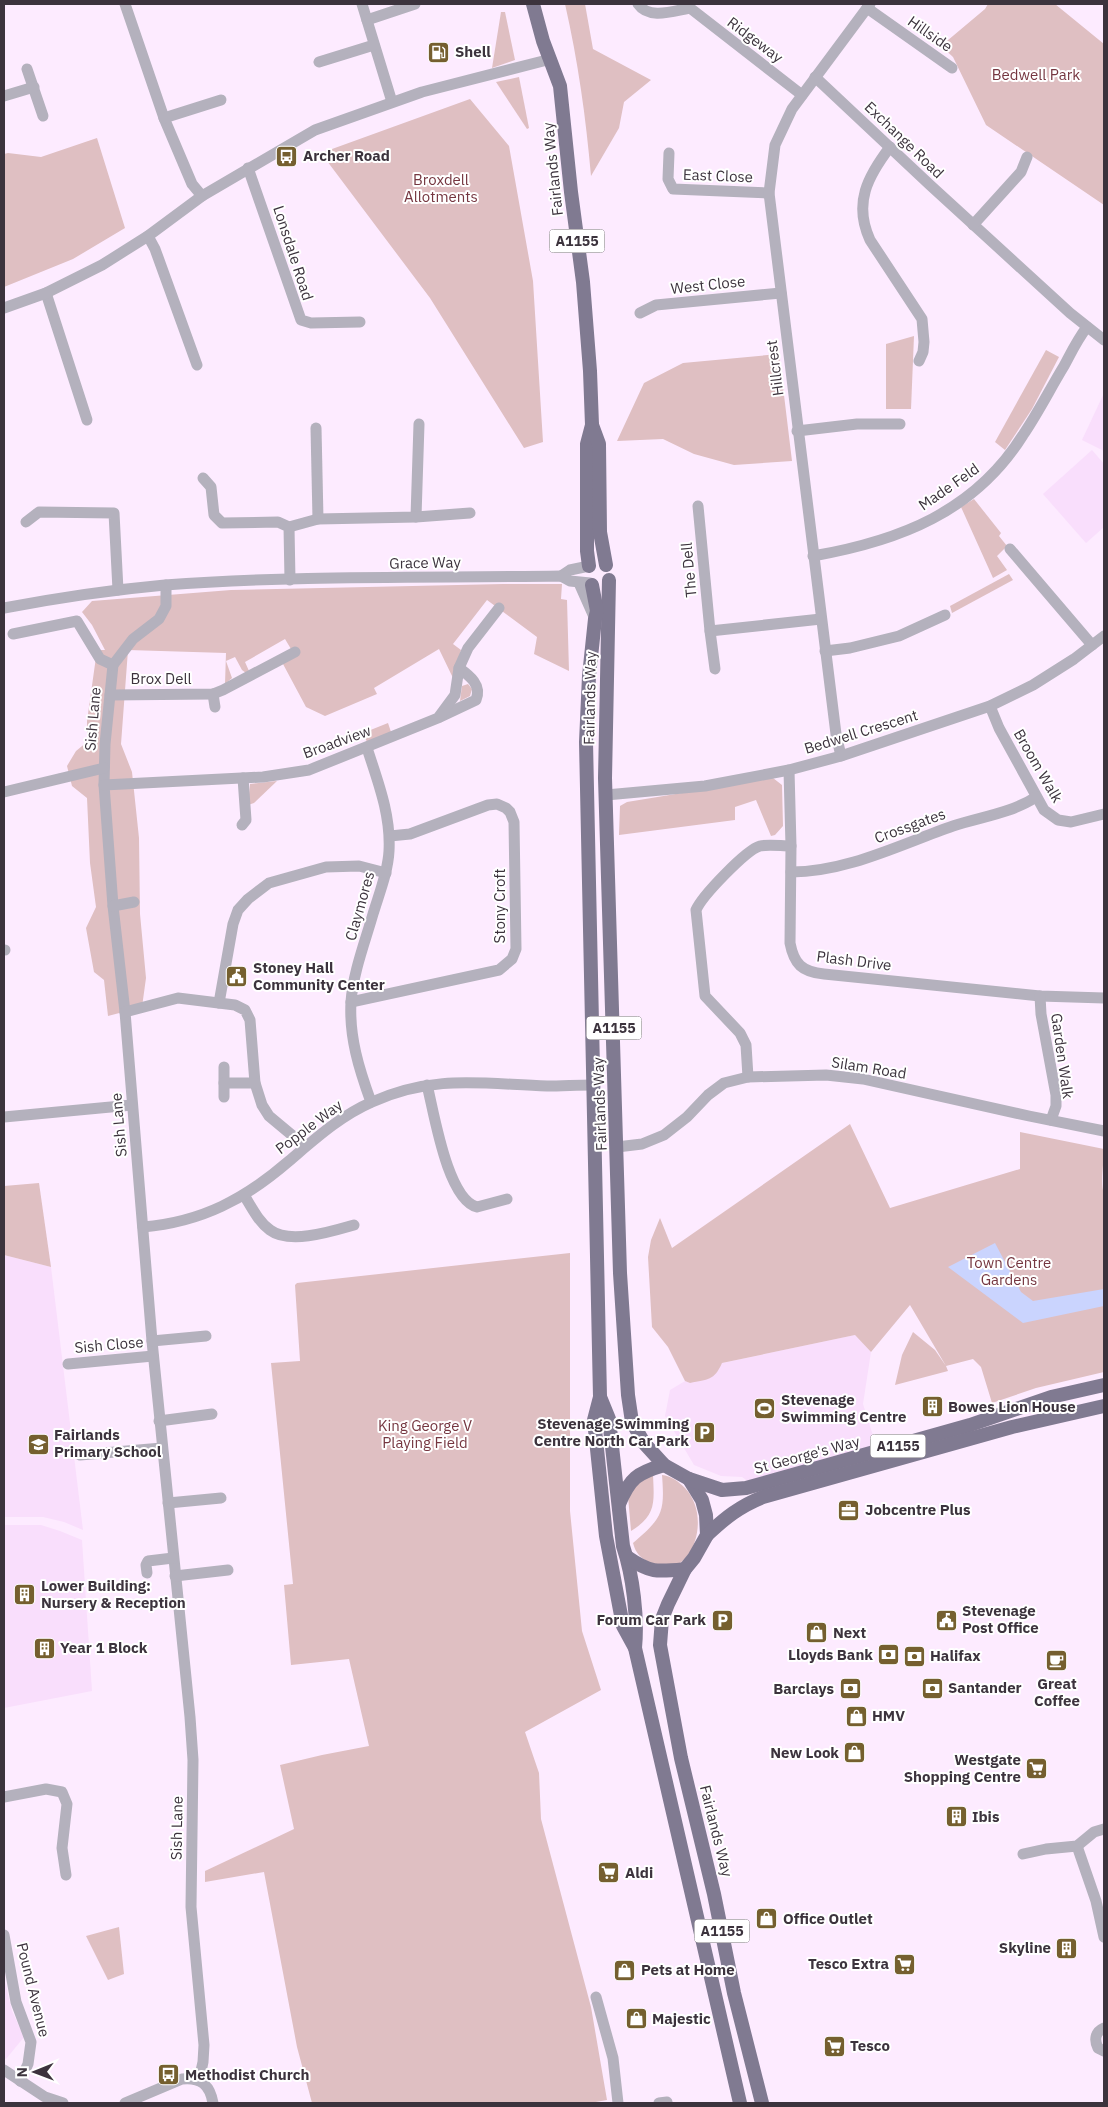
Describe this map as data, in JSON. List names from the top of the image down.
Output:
{
  "streets": {
    "main road": ["Fairlands Way", "A1155", "St George's Way"],
    "street": [
      "Hillside",
      "Ridgeway",
      "Exchange Road",
      "East Close",
      "Lonsdale Road",
      "West Close",
      "Hillcrest",
      "Made Feld",
      "Grace Way",
      "The Dell",
      "Brox Dell",
      "Sish Lane",
      "Bedwell Crescent",
      "Broadview",
      "Broom Walk",
      "Crossgates",
      "Claymores",
      "Stony Croft",
      "Plash Drive",
      "Garden Walk",
      "Silam Road",
      "Popple Way",
      "Sish Close",
      "Pound Avenue"
    ]
  },
  "crossings": [
    ["Hillside", "Hillcrest"],
    ["Ridgeway", "Hillcrest"],
    ["Exchange Road", "Hillcrest"],
    ["Exchange Road", "Made Feld"],
    ["Fairlands Way", "Grace Way"],
    ["Fairlands Way", "Bedwell Crescent"],
    ["Fairlands Way", "Silam Road"],
    ["Fairlands Way", "Popple Way"],
    ["Fairlands Way", "St George's Way"],
    ["East Close", "Hillcrest"],
    ["West Close", "Hillcrest"],
    ["Hillcrest", "Made Feld"],
    ["Hillcrest", "Bedwell Crescent"],
    ["Brox Dell", "Sish Lane"],
    ["Sish Lane", "Broadview"],
    ["Sish Lane", "Popple Way"],
    ["Sish Lane", "Sish Close"],
    ["Bedwell Crescent", "Broom Walk"],
    ["Bedwell Crescent", "Plash Drive"],
    ["Broadview", "Claymores"],
    ["Broom Walk", "Crossgates"],
    ["Crossgates", "Plash Drive"],
    ["Claymores", "Stony Croft"],
    ["Claymores", "Popple Way"],
    ["Plash Drive", "Garden Walk"],
    ["Garden Walk", "Silam Road"]
  ],
  "parks": [
    "Bedwell Park",
    "Broxdell Allotments",
    "Town Centre Gardens",
    "King George V Playing Field"
  ],
  "places": {
    "fuel station": ["Shell"],
    "bus stop": ["Archer Road", "Methodist Church"],
    "public building": ["Stoney Hall Community Center", "Stevenage Post Office"],
    "building": [
      "Bowes Lion House",
      "Lower Building: Nursery & Reception",
      "Year 1 Block",
      "Ibis",
      "Skyline"
    ],
    "sports": ["Stevenage Swimming Centre"],
    "parking": ["Stevenage Swimming Centre North Car Park", "Forum Car Park"],
    "school or university": ["Fairlands Primary School"],
    "office": ["Jobcentre Plus"],
    "shop": [
      "Next",
      "HMV",
      "New Look",
      "Office Outlet",
      "Pets at Home",
      "Majestic"
    ],
    "bank": [
      "Lloyds Bank",
      "Halifax",
      "Santander",
      "Barclays"
    ],
    "cafe": ["Great Coffee"],
    "supermarket": [
      "Westgate Shopping Centre",
      "Aldi",
      "Tesco Extra",
      "Tesco"
    ]
  },
  "north": "left"
}
